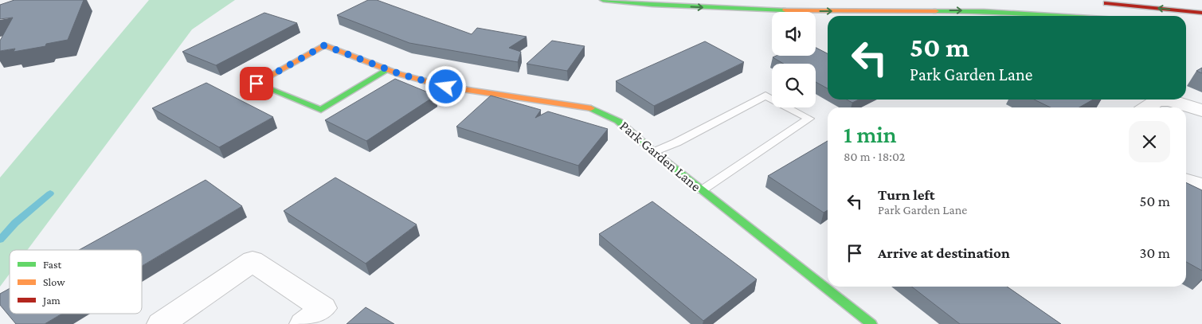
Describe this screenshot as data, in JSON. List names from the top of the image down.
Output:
{
  "streets": {
    "street": ["Park Garden Lane"]
  },
  "legend": ["Fast", "Slow", "Jam"],
  "page": {
    "turn": ["50 m", "Park Garden Lane"],
    "heading": ["1 min", "80 m · 18:02"],
    "list": [
      {
        "name": "Turn left",
        "note": "Park Garden Lane",
        "value": "50 m"
      },
      {
        "name": "Arrive at destination",
        "value": "30 m"
      }
    ]
  }
}
